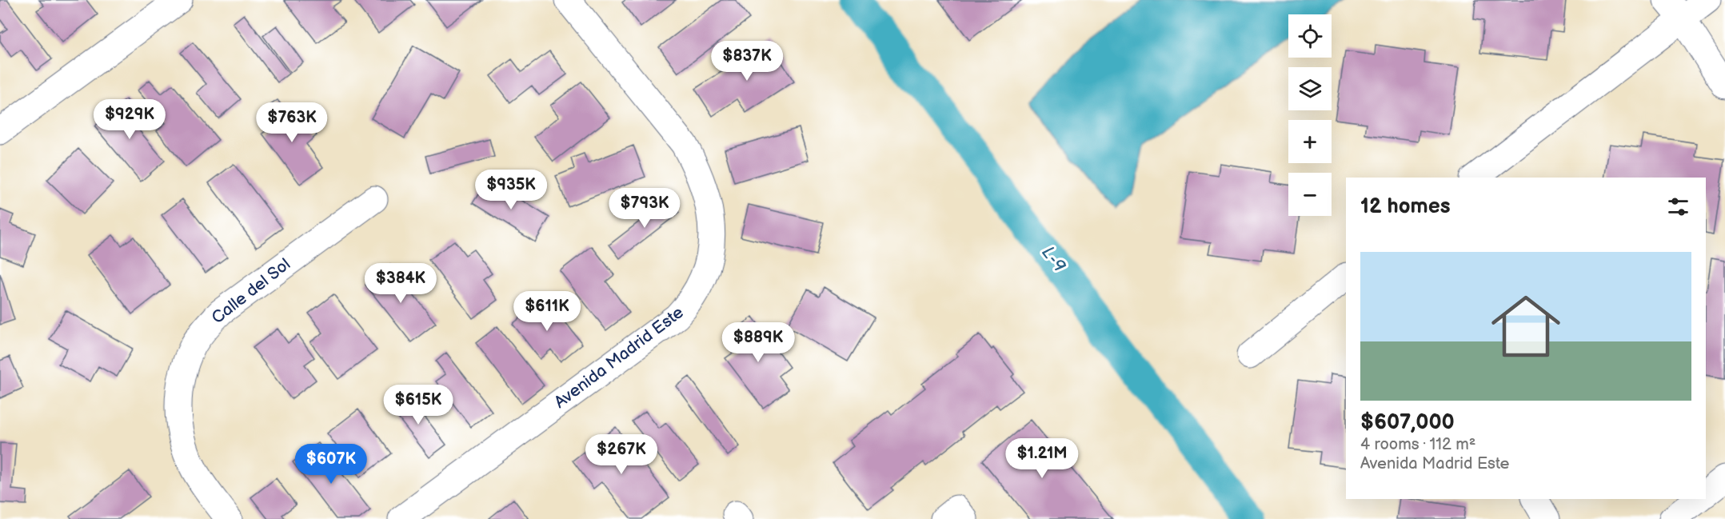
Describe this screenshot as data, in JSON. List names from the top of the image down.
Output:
{
  "streets": {
    "street": ["Calle del Sol", "Avenida Madrid Este"]
  },
  "water": ["L-9"],
  "page": {
    "map_buttons": ["+", "−"],
    "price": [
      "$837K",
      "$929K",
      "$763K",
      "$935K",
      "$793K",
      "$384K",
      "$611K",
      "$889K",
      "$615K",
      "$267K",
      "$1.21M",
      "$607K"
    ],
    "heading": "12 homes",
    "list": [
      {
        "name": "$607,000",
        "note": "4 rooms · 112 m² · Avenida Madrid Este"
      }
    ]
  }
}
